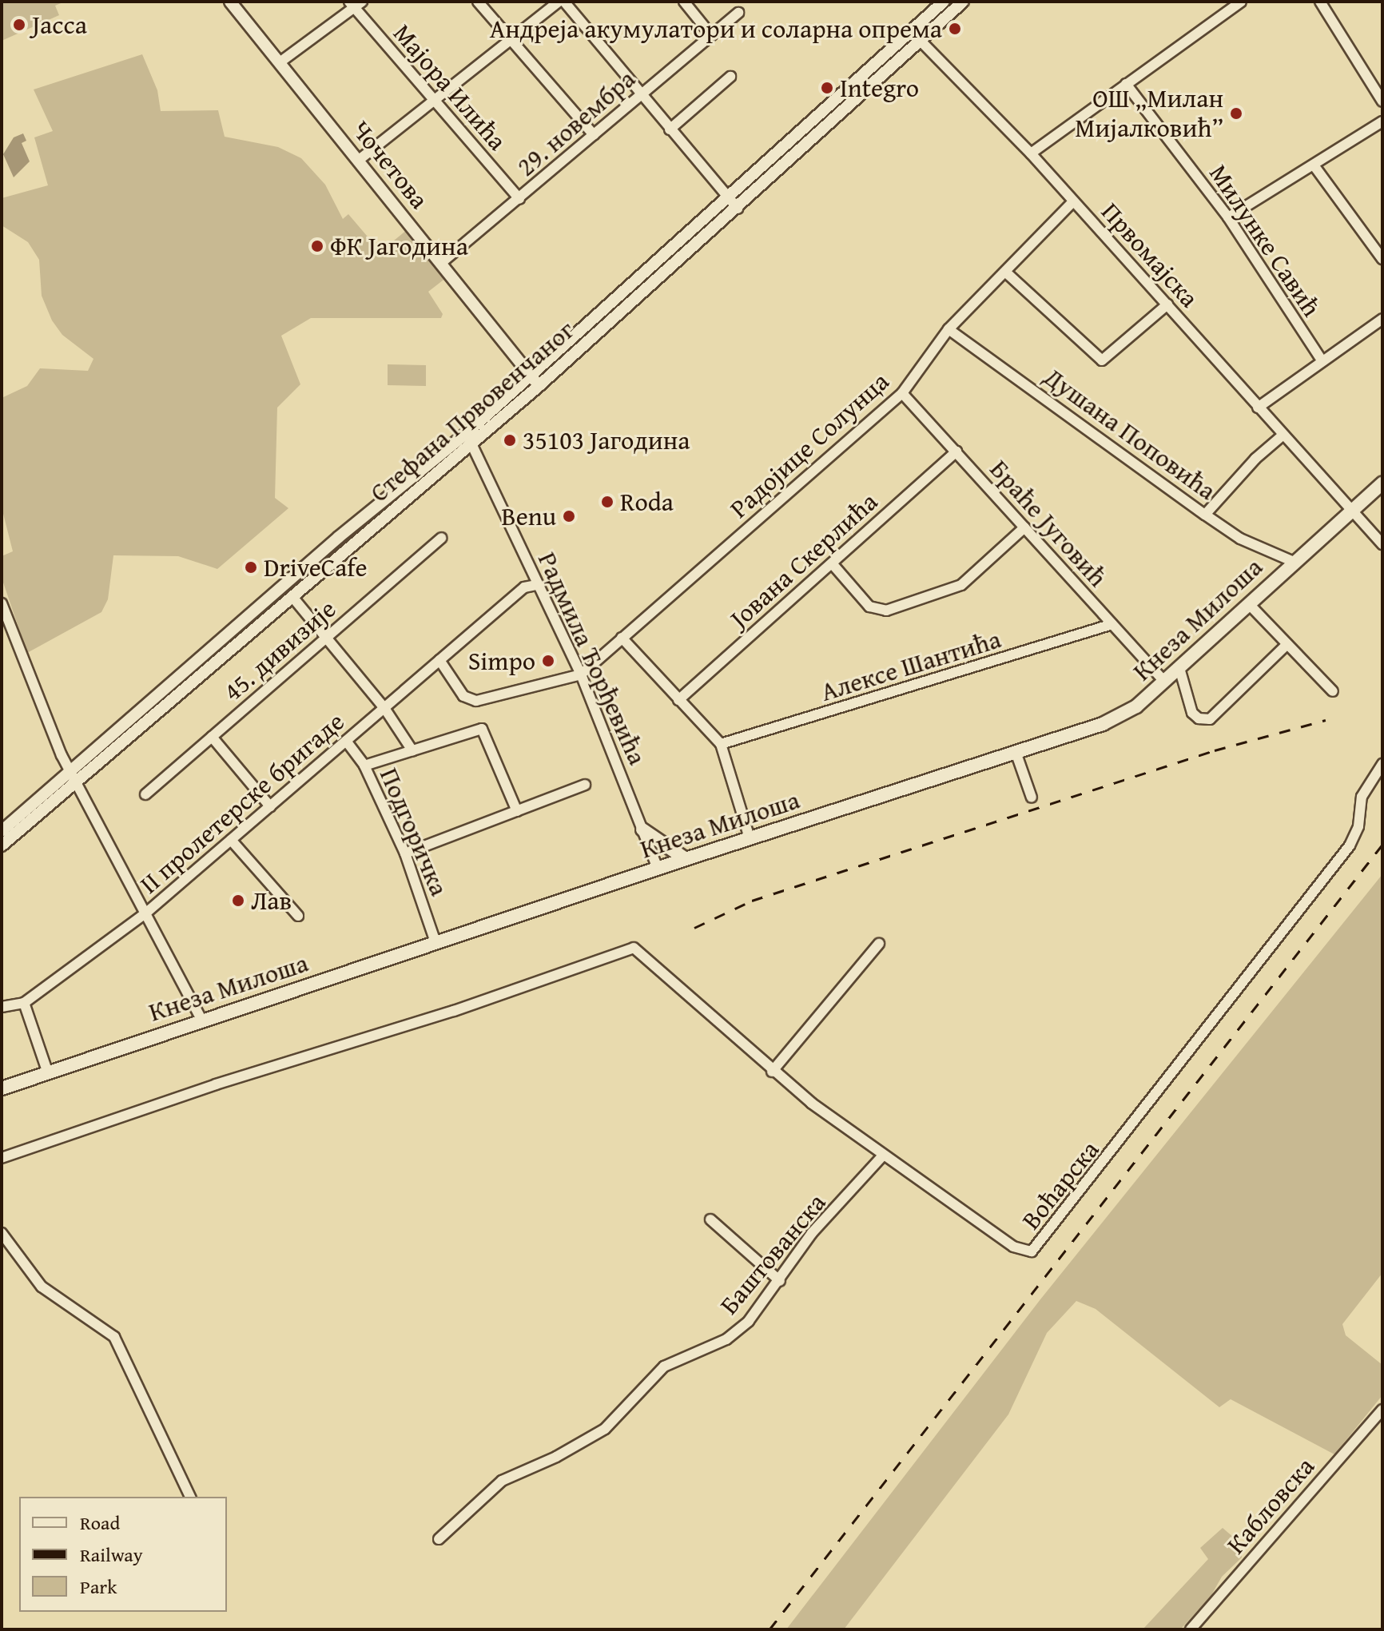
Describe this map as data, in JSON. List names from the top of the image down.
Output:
{
  "streets": {
    "main road": ["Кнеза Милоша"],
    "street": [
      "Мајора Илића",
      "29. новембра",
      "Чочетова",
      "Милунке Савић",
      "Првомајска",
      "Стефана Првовенчаног",
      "Душана Поповића",
      "Радојице Солунца",
      "Браће Југовић",
      "Јована Скерлића",
      "45. дивизије",
      "Радмила Ђорђевића",
      "Алексе Шантића",
      "II пролетерске бригаде",
      "Подгоричка",
      "Воћарска",
      "Баштованска",
      "Кабловска"
    ]
  },
  "crossings": [
    ["Мајора Илића", "29. новембра"],
    ["29. новембра", "Чочетова"],
    ["Чочетова", "Стефана Првовенчаног"],
    ["Првомајска", "Стефана Првовенчаног"],
    ["Првомајска", "Радојице Солунца"],
    ["Првомајска", "Кнеза Милоша"],
    ["Стефана Првовенчаног", "Радмила Ђорђевића"],
    ["Душана Поповића", "Радојице Солунца"],
    ["Душана Поповића", "Кнеза Милоша"],
    ["Радојице Солунца", "Браће Југовић"],
    ["Радојице Солунца", "Радмила Ђорђевића"],
    ["Браће Југовић", "Јована Скерлића"],
    ["Браће Југовић", "Кнеза Милоша"],
    ["Браће Југовић", "Алексе Шантића"],
    ["Кнеза Милоша", "Радмила Ђорђевића"],
    ["Кнеза Милоша", "Подгоричка"],
    ["Радмила Ђорђевића", "II пролетерске бригаде"],
    ["II пролетерске бригаде", "Подгоричка"],
    ["Воћарска", "Баштованска"]
  ],
  "places": [
    "Јасса",
    "Андреја акумулатори и соларна опрема",
    "Integro",
    "ОШ „Милан Мијалковић”",
    "ФК Јагодина",
    "35103 Јагодина",
    "Roda",
    "Benu",
    "DriveCafe",
    "Simpo",
    "Лав"
  ],
  "legend": ["Road", "Railway", "Park"]
}
